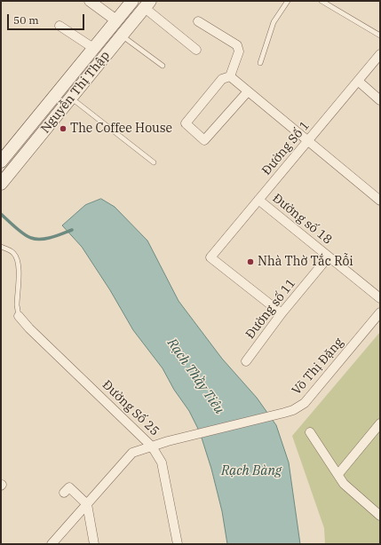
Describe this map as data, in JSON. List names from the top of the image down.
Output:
{
  "streets": {
    "main road": ["Nguyễn Thị Thập"],
    "street": [
      "Đường Số 1",
      "Đường số 18",
      "Đường số 11",
      "Võ Thị Đặng",
      "Đường Số 25"
    ]
  },
  "crossings": [
    ["Đường Số 1", "Đường số 18"],
    ["Đường Số 1", "Đường số 11"],
    ["Đường số 18", "Đường số 11"],
    ["Võ Thị Đặng", "Đường Số 25"]
  ],
  "water": ["Rạch Thầy Tiêu", "Rạch Bàng"],
  "places": ["The Coffee House", "Nhà Thờ Tắc Rỗi"],
  "scale_bar": "50 m"
}
